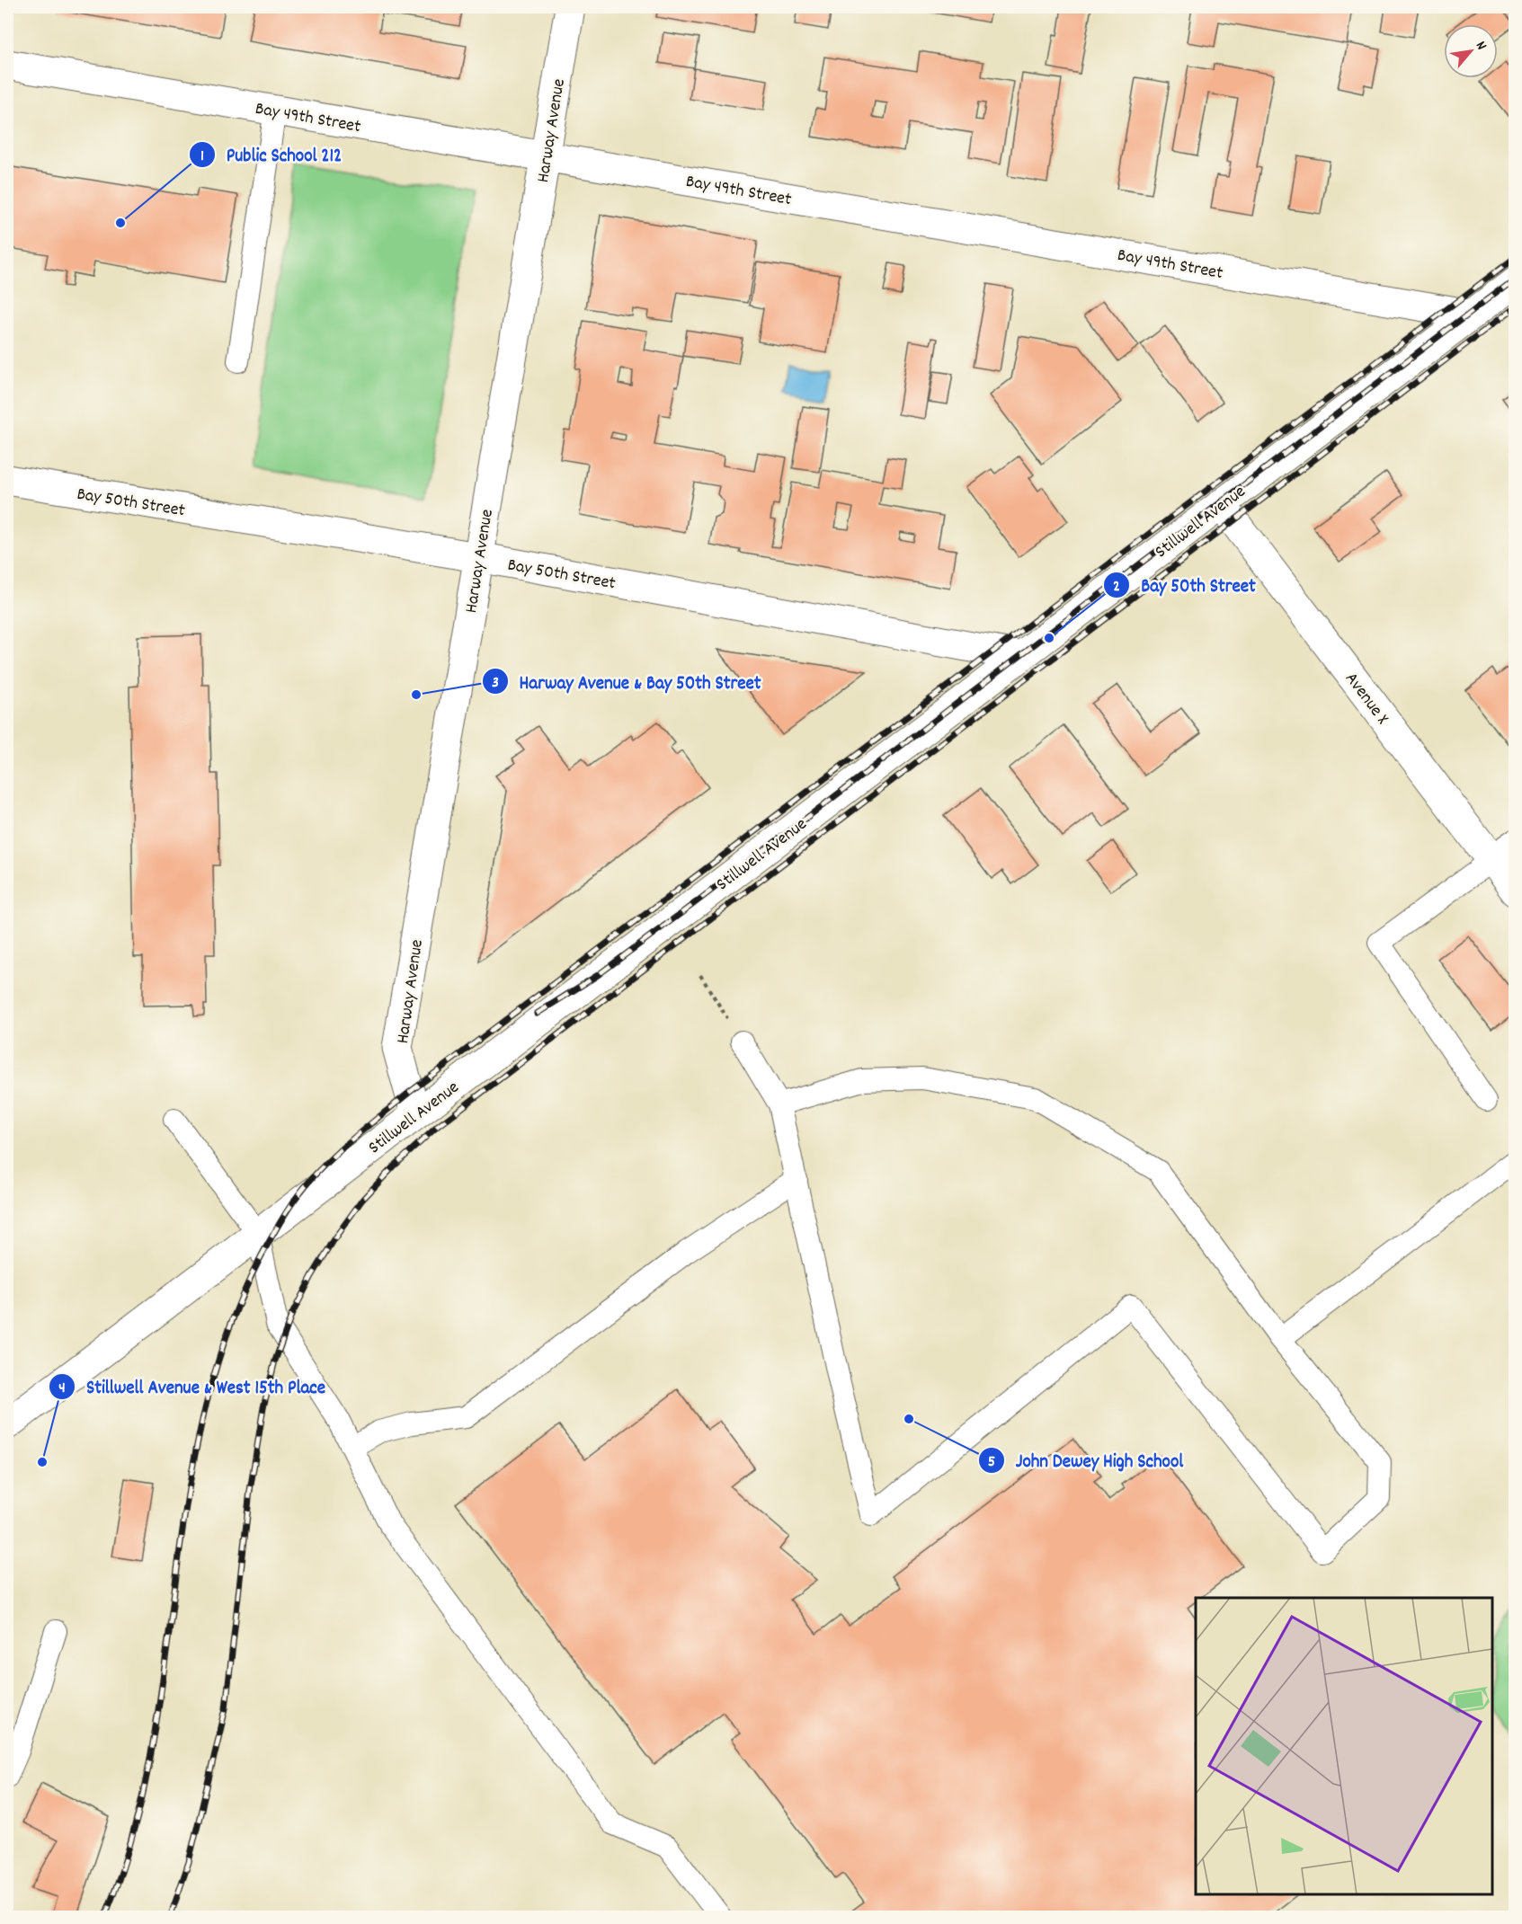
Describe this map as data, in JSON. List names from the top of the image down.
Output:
{
  "streets": {
    "street": [
      "Bay 49th Street",
      "Harway Avenue",
      "Bay 50th Street",
      "Stillwell Avenue",
      "Avenue X"
    ]
  },
  "crossings": [
    ["Bay 49th Street", "Harway Avenue"],
    ["Bay 49th Street", "Stillwell Avenue"],
    ["Harway Avenue", "Bay 50th Street"],
    ["Harway Avenue", "Stillwell Avenue"],
    ["Bay 50th Street", "Stillwell Avenue"],
    ["Stillwell Avenue", "Avenue X"]
  ],
  "places": [
    "Public School 212",
    "Bay 50th Street",
    "Harway Avenue & Bay 50th Street",
    "John Dewey High School",
    "Stillwell Avenue & West 15th Place"
  ],
  "north": "top right"
}
